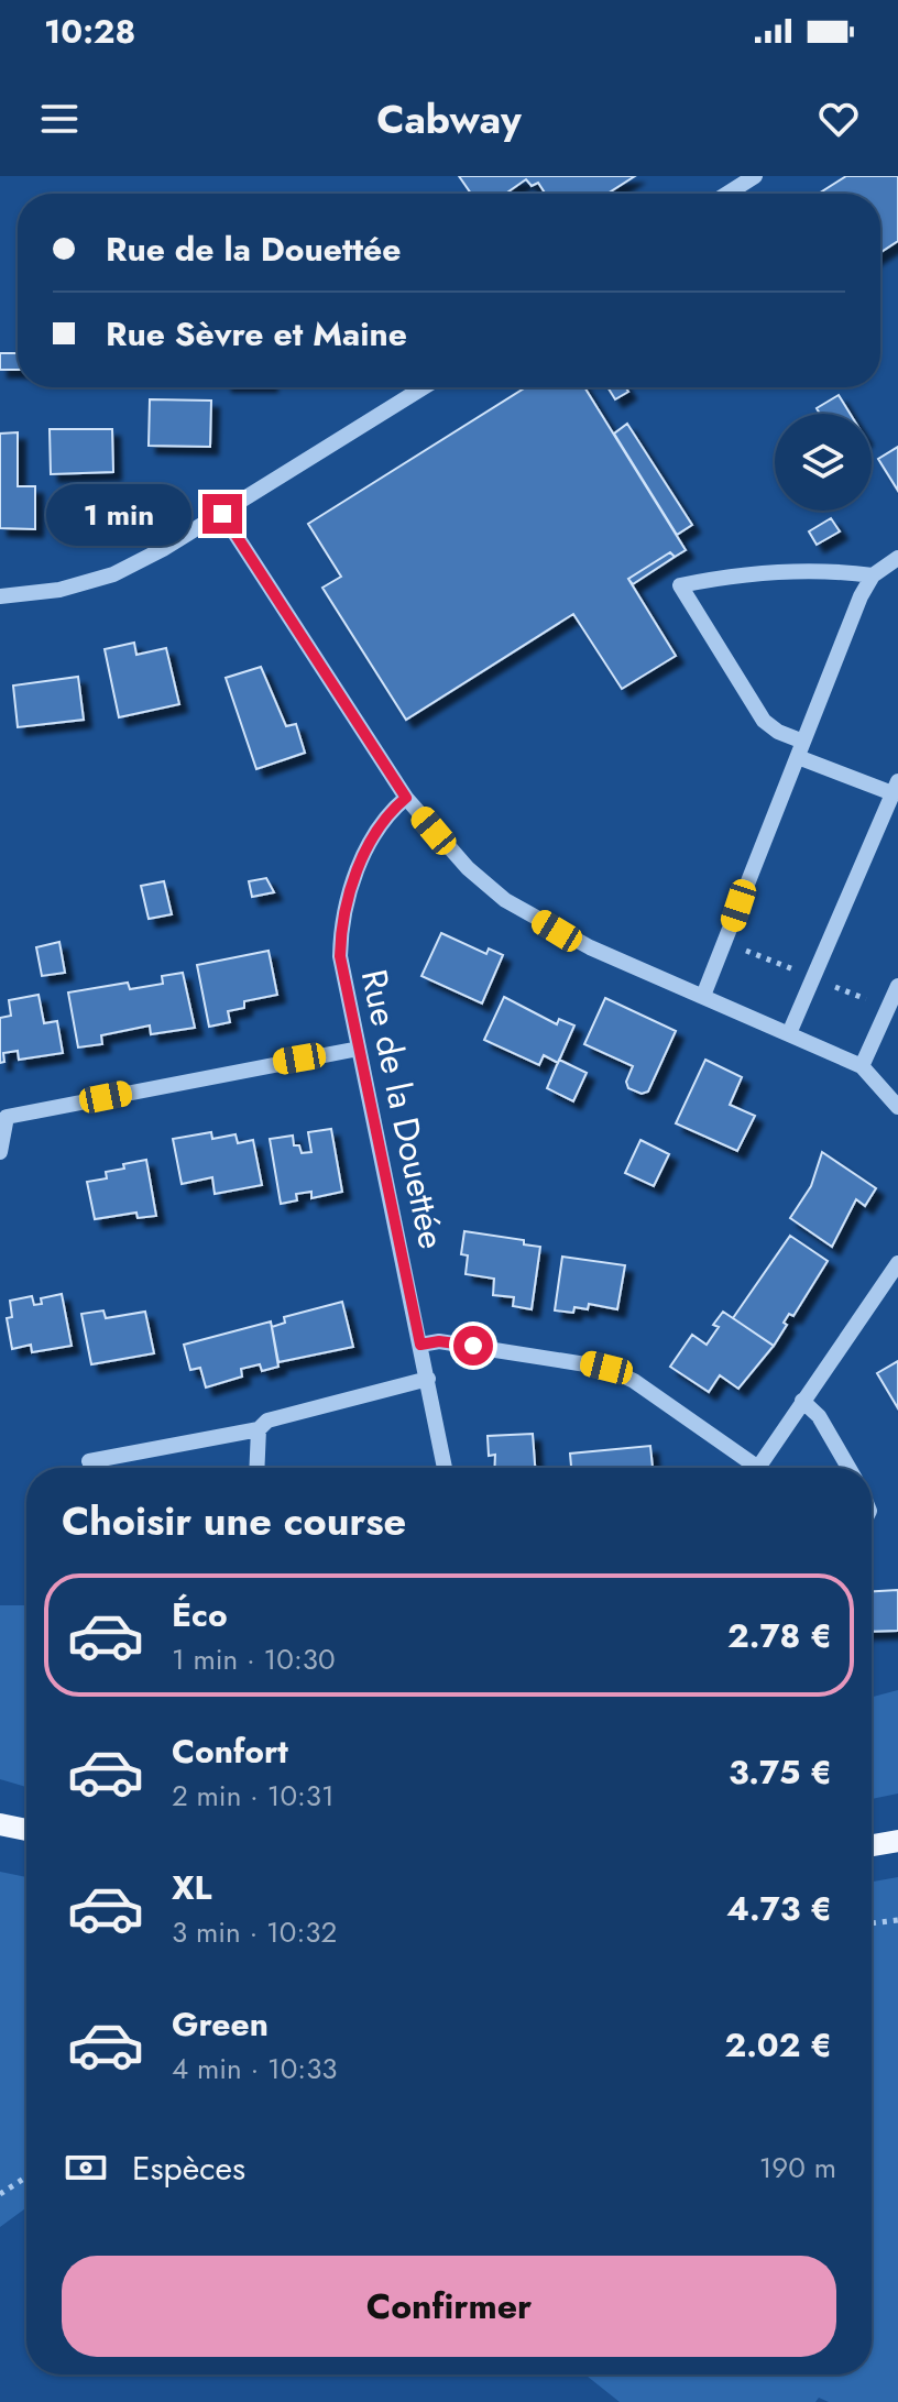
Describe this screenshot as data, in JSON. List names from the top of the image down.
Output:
{
  "streets": {
    "street": ["Rue de la Douettée"]
  },
  "page": {
    "status": "10:28",
    "header": "Cabway",
    "banner": ["Rue de la Douettée", "Rue Sèvre et Maine"],
    "bubble": "1 min",
    "heading": "Choisir une course",
    "list": [
      {
        "name": "Éco",
        "note": "1 min · 10:30",
        "value": "2.78 €"
      },
      {
        "name": "Confort",
        "note": "2 min · 10:31",
        "value": "3.75 €"
      },
      {
        "name": "XL",
        "note": "3 min · 10:32",
        "value": "4.73 €"
      },
      {
        "name": "Green",
        "note": "4 min · 10:33",
        "value": "2.02 €"
      }
    ],
    "pay": ["Espèces", "190 m"],
    "buttons": "Confirmer"
  }
}
